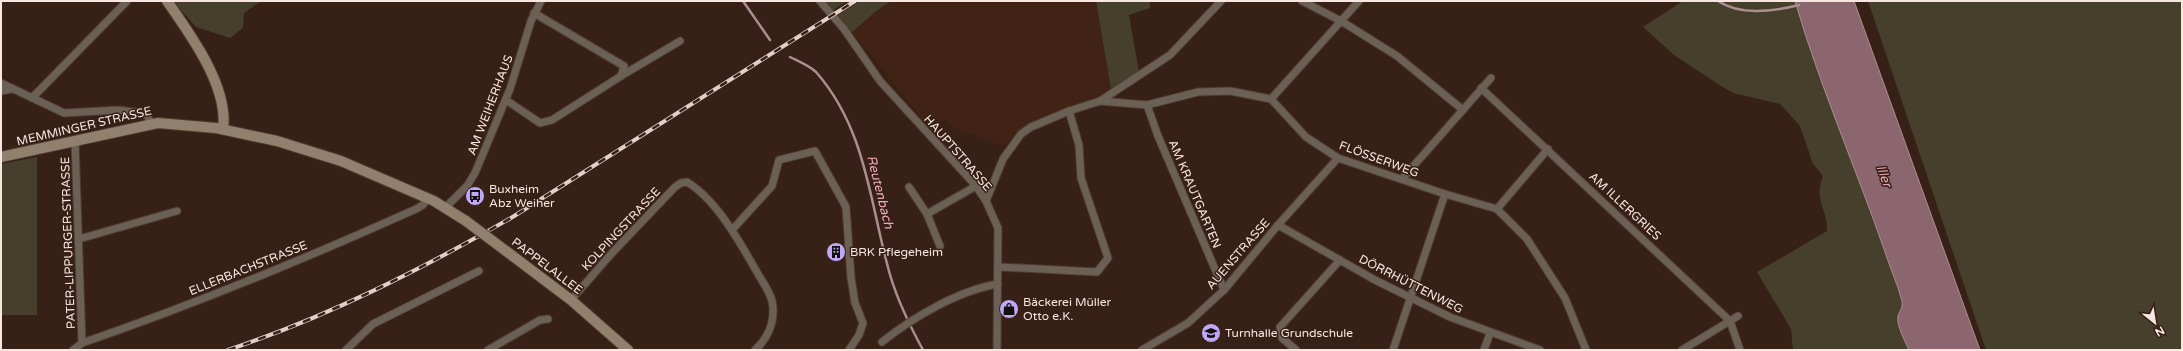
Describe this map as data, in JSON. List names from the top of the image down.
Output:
{
  "streets": {
    "street": [
      "AM WEIHERHAUS",
      "MEMMINGER STRASSE",
      "HAUPTSTRASSE",
      "FLÖSSERWEG",
      "AM KRAUTGARTEN",
      "AM ILLERGRIES",
      "KOLPINGSTRASSE",
      "PATER-LIPPURGER-STRASSE",
      "AUENSTRASSE",
      "PAPPELALLEE",
      "ELLERBACHSTRASSE",
      "DÖRRHÜTTENWEG"
    ]
  },
  "crossings": [
    ["AM WEIHERHAUS", "MEMMINGER STRASSE"],
    ["AM WEIHERHAUS", "PAPPELALLEE"],
    ["MEMMINGER STRASSE", "PATER-LIPPURGER-STRASSE"],
    ["MEMMINGER STRASSE", "PAPPELALLEE"],
    ["MEMMINGER STRASSE", "ELLERBACHSTRASSE"],
    ["FLÖSSERWEG", "AUENSTRASSE"],
    ["AM KRAUTGARTEN", "AUENSTRASSE"],
    ["KOLPINGSTRASSE", "PAPPELALLEE"],
    ["PATER-LIPPURGER-STRASSE", "ELLERBACHSTRASSE"],
    ["AUENSTRASSE", "DÖRRHÜTTENWEG"]
  ],
  "water": ["Iller", "Reutenbach"],
  "places": {
    "bus stop": ["Buxheim Abz Weiher"],
    "building": ["BRK Pflegeheim"],
    "shop": ["Bäckerei Müller Otto e.K."],
    "school or university": ["Turnhalle Grundschule"]
  },
  "north": "bottom right"
}
